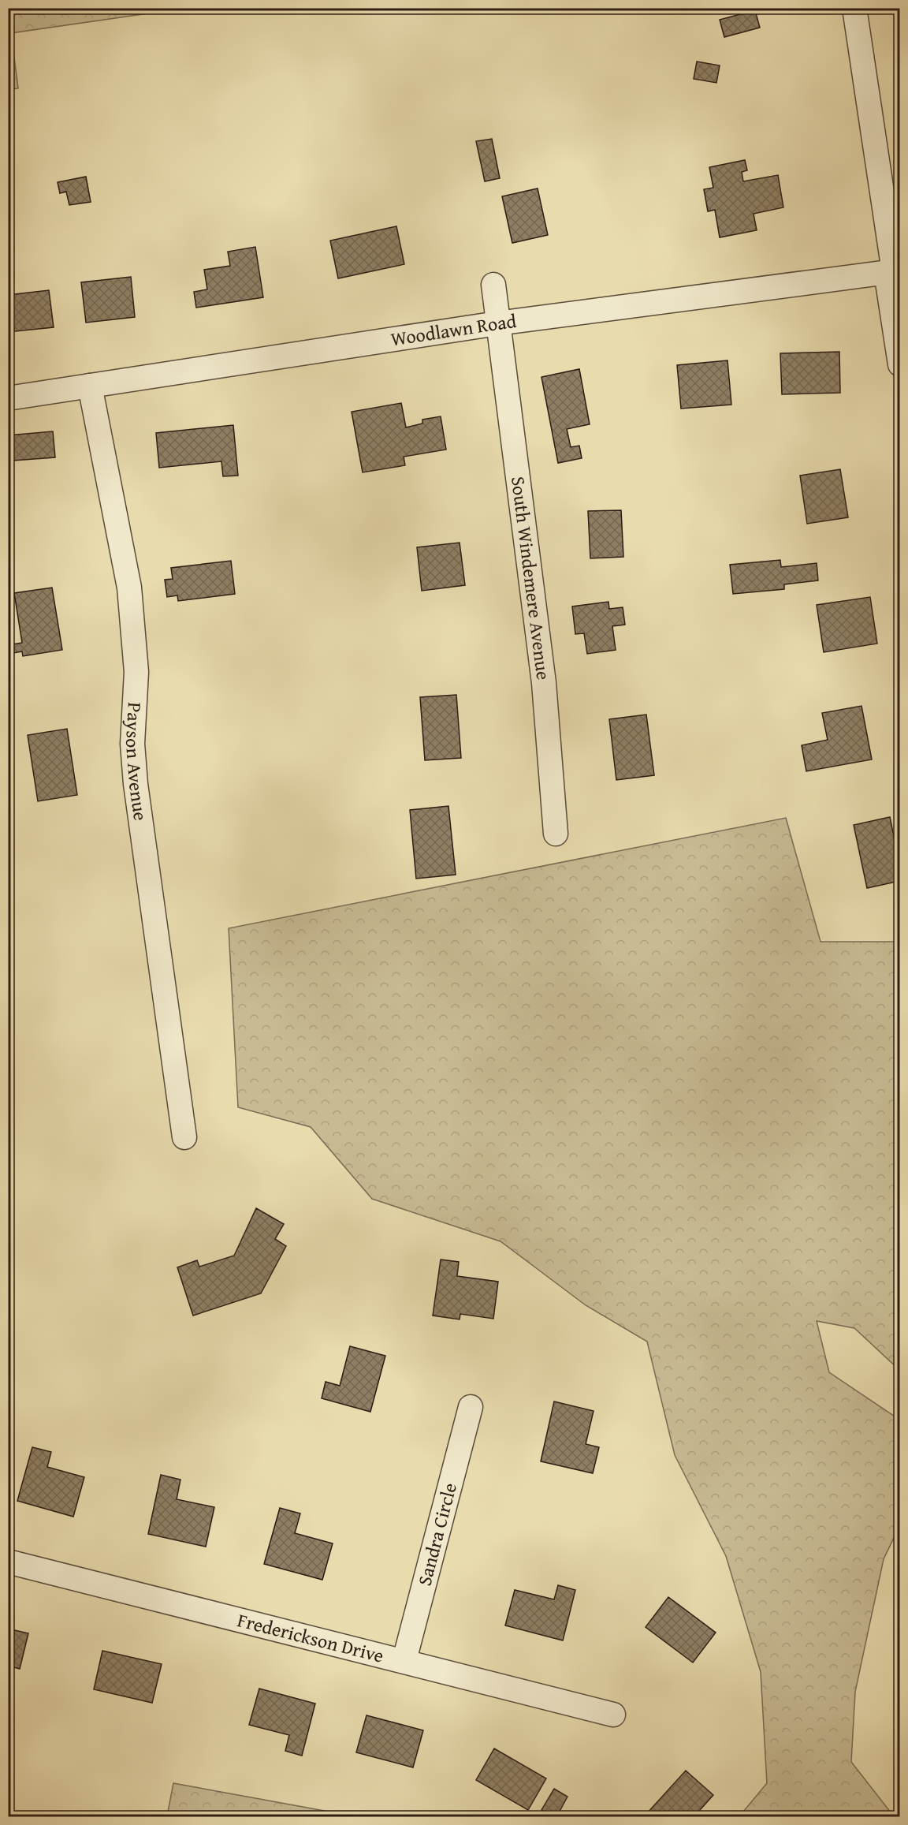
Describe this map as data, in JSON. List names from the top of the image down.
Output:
{
  "streets": {
    "street": [
      "Woodlawn Road",
      "South Windemere Avenue",
      "Payson Avenue",
      "Sandra Circle",
      "Frederickson Drive"
    ]
  },
  "crossings": [
    ["Woodlawn Road", "South Windemere Avenue"],
    ["Woodlawn Road", "Payson Avenue"],
    ["Sandra Circle", "Frederickson Drive"]
  ]
}
